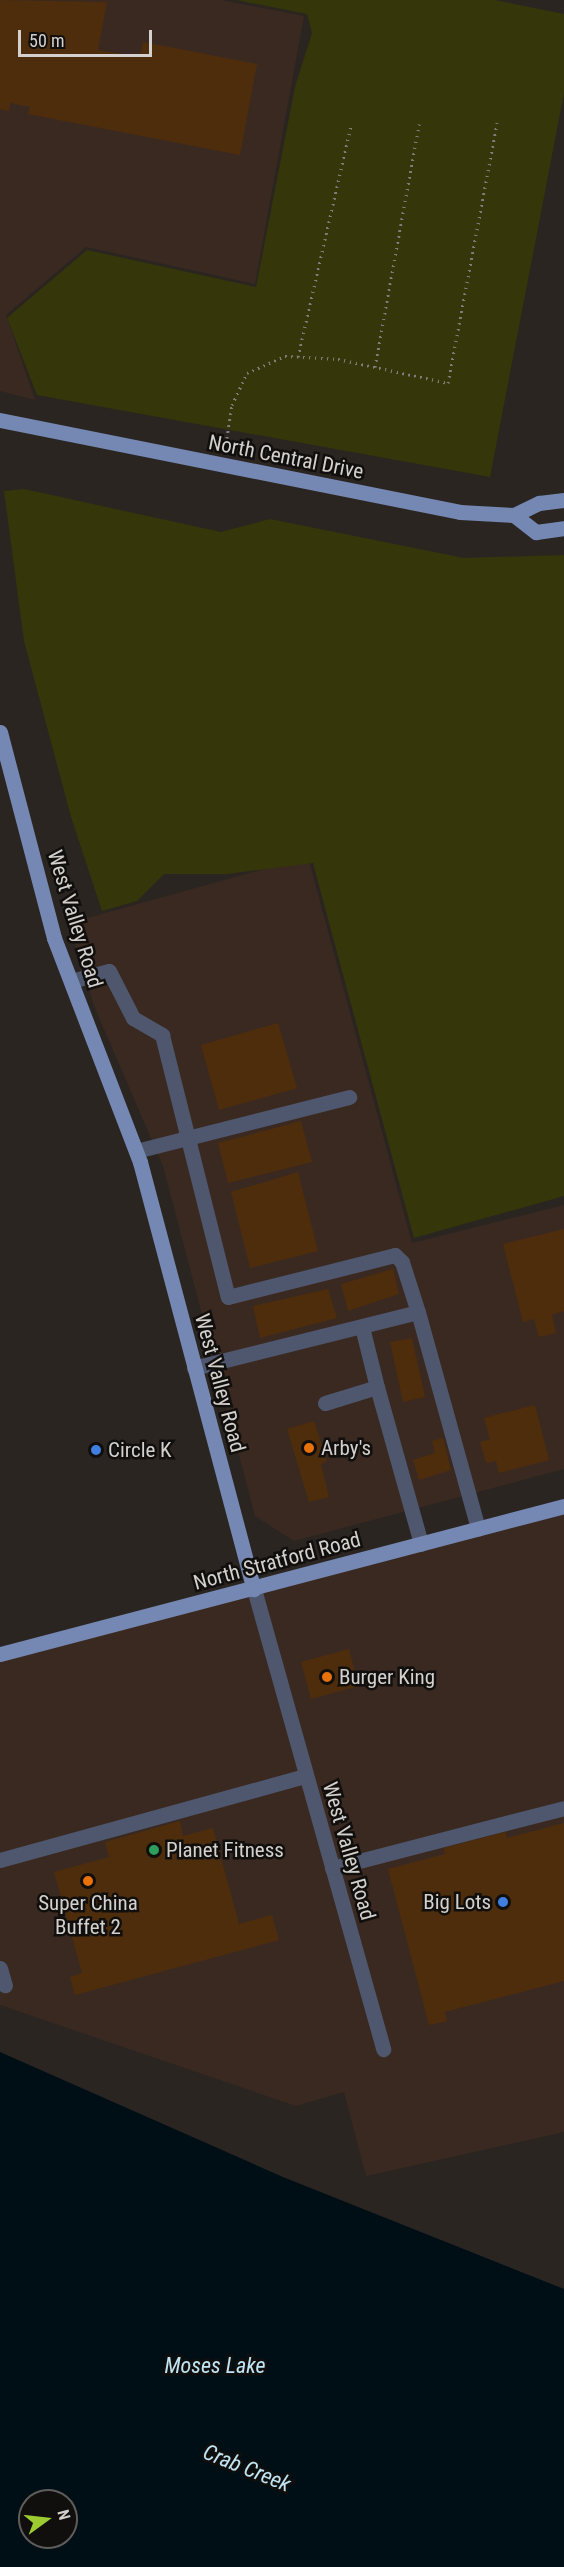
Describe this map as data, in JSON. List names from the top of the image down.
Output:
{
  "streets": {
    "main road": ["North Central Drive", "West Valley Road", "North Stratford Road"]
  },
  "crossings": [
    ["West Valley Road", "North Stratford Road"]
  ],
  "water": ["Moses Lake", "Crab Creek"],
  "places": [
    "Arby's",
    "Circle K",
    "Burger King",
    "Planet Fitness",
    "Super China Buffet 2",
    "Big Lots"
  ],
  "scale_bar": "50 m",
  "north": "right"
}
